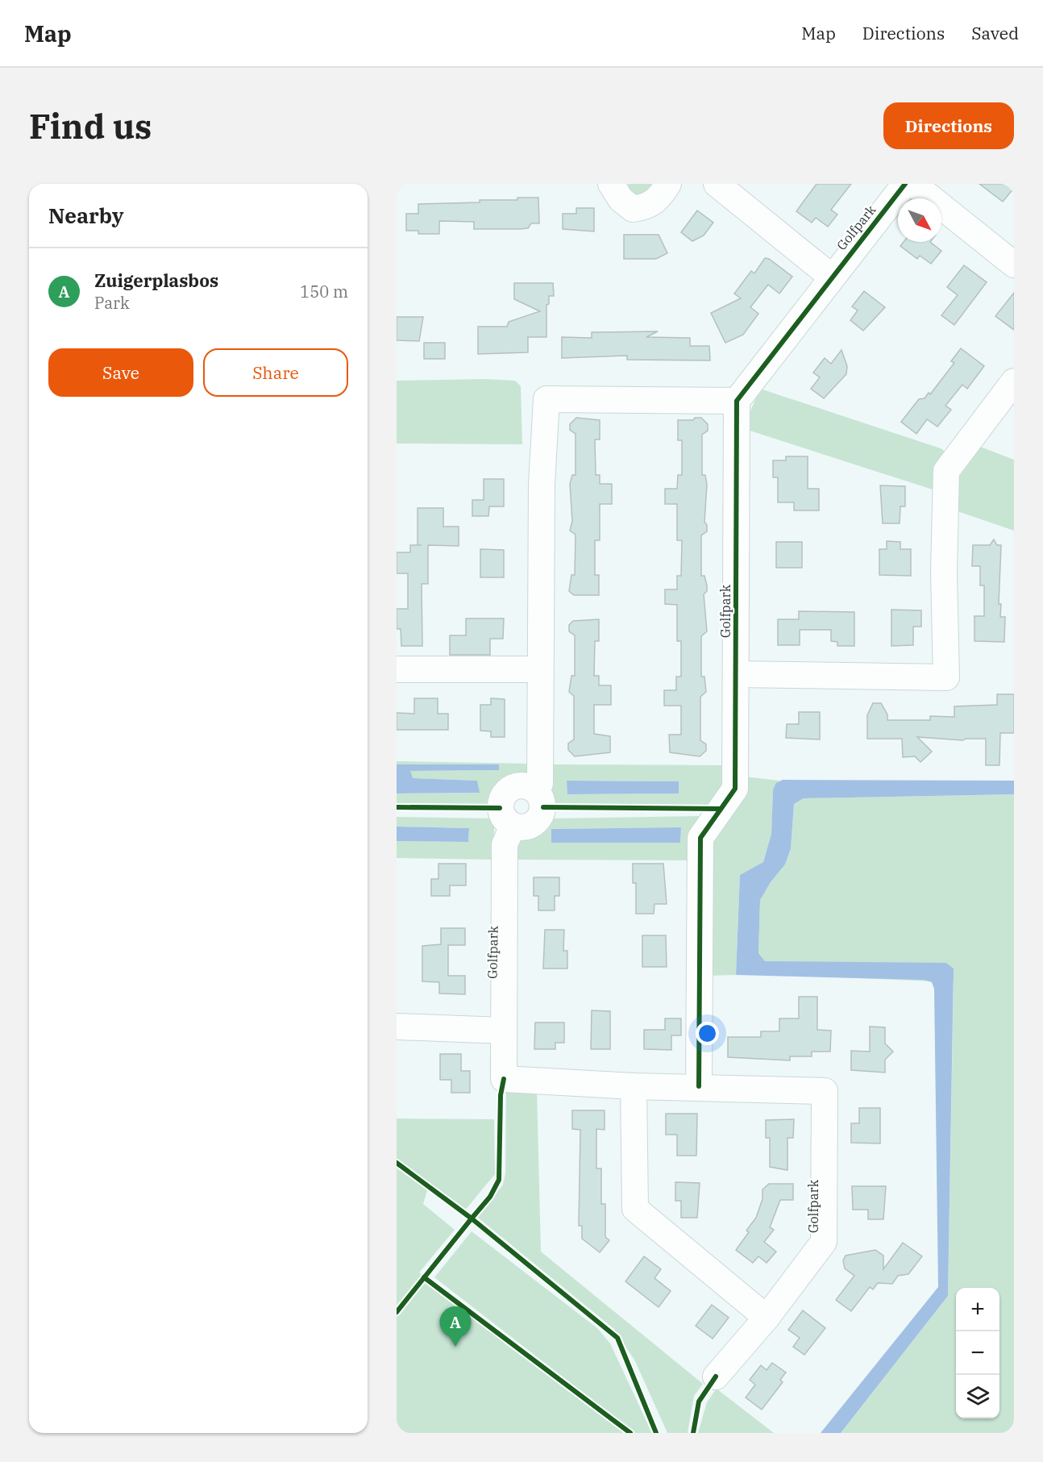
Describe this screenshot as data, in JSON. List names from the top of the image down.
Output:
{
  "streets": {
    "street": ["Golfpark"]
  },
  "north": "bottom right",
  "page": {
    "header": "Map",
    "nav": ["Map", "Directions", "Saved"],
    "buttons": [
      "Directions",
      ["Save", "Share"]
    ],
    "title": "Find us",
    "heading": "Nearby",
    "list": [
      {
        "mark": "A",
        "name": "Zuigerplasbos",
        "note": "Park",
        "value": "150 m"
      }
    ],
    "map_buttons": ["+", "−"],
    "pins": "A"
  }
}
